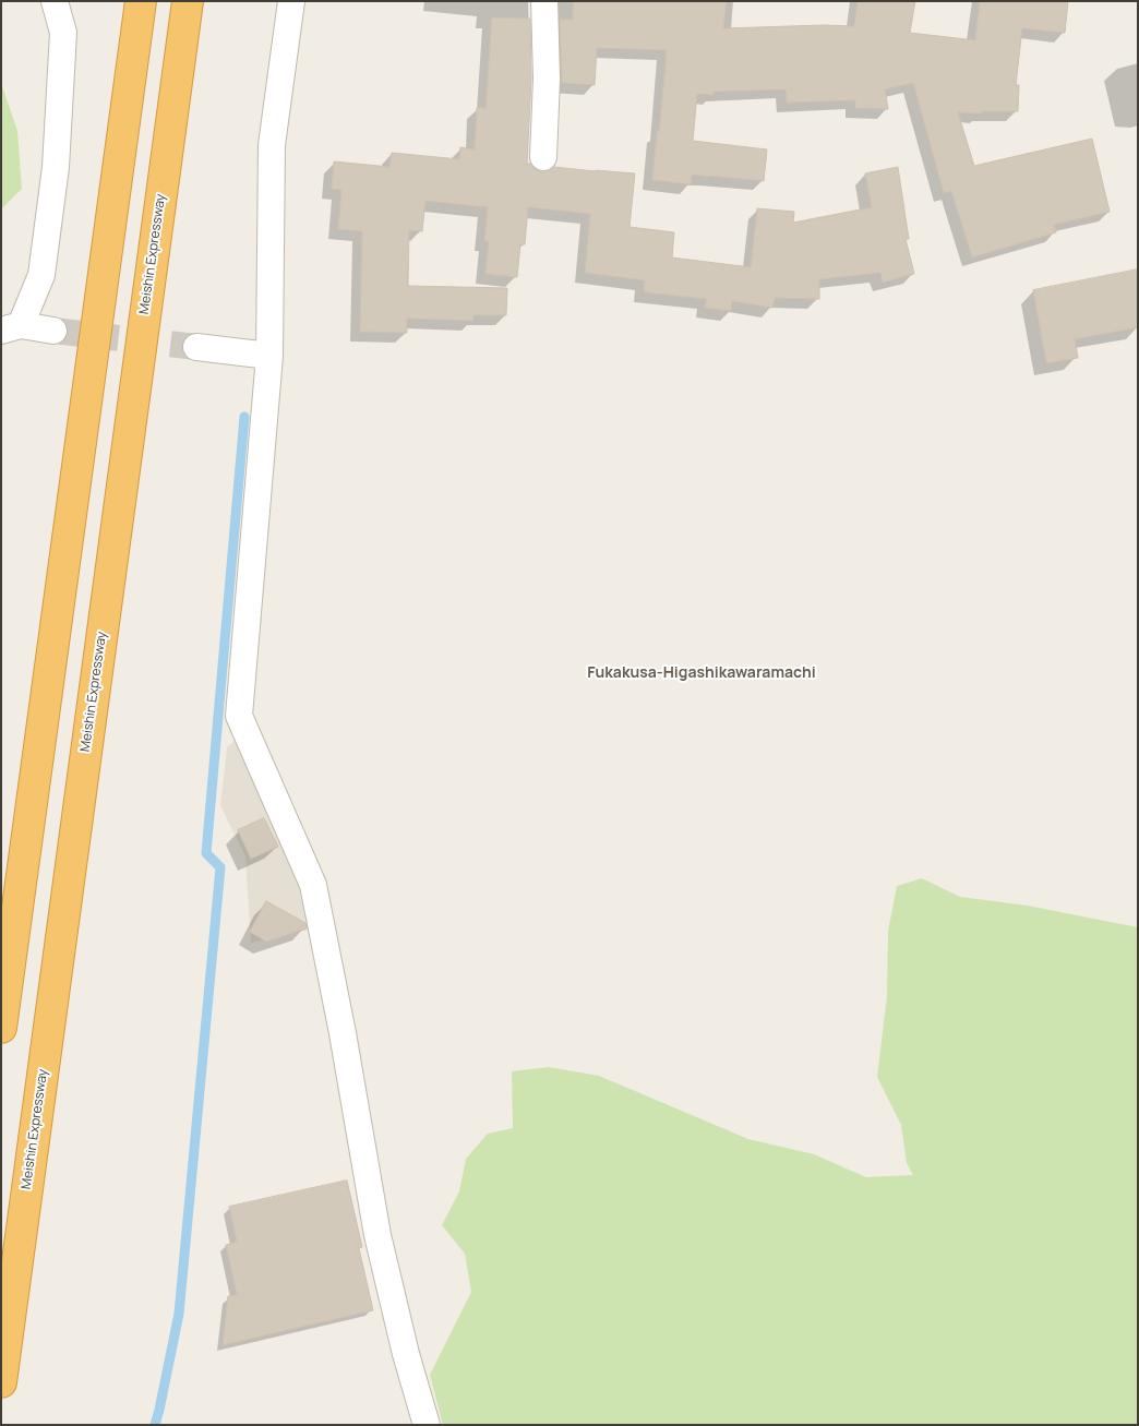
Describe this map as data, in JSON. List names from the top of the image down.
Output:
{
  "streets": {
    "highway": ["Meishin Expressway"]
  },
  "districts": ["Fukakusa-Higashikawaramachi"]
}
